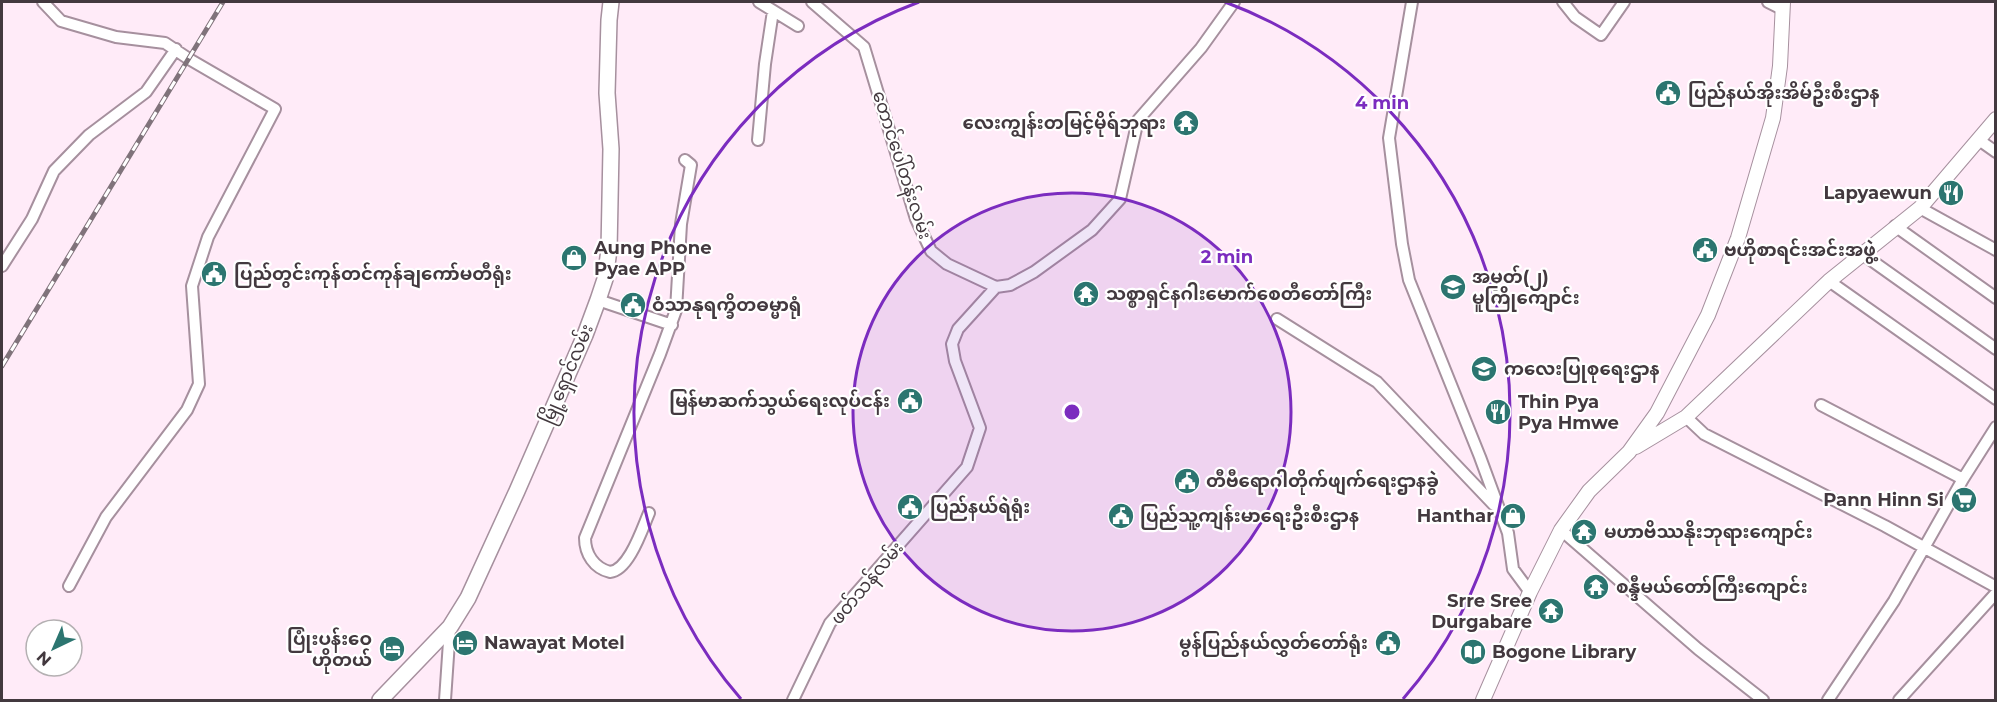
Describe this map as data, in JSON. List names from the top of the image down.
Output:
{
  "streets": {
    "highway": ["မြို့ရှောင်လမ်း"],
    "street": ["တောင်ပေါ်တန်းလမ်း", "ဖတ်သန်လမ်း"]
  },
  "crossings": [
    ["တောင်ပေါ်တန်းလမ်း", "ဖတ်သန်လမ်း"]
  ],
  "places": {
    "public building": [
      "ပြည်နယ်အိုးအိမ်ဦးစီးဌာန",
      "ဗဟိုစာရင်းအင်းအဖွဲ့",
      "ပြည်တွင်းကုန်တင်ကုန်ချကော်မတီရုံး",
      "ဝံသာနုရက္ခိတဓမ္မာရုံ",
      "မြန်မာဆက်သွယ်ရေးလုပ်ငန်း",
      "တီဗီရောဂါတိုက်ဖျက်ရေးဌာနခွဲ",
      "ပြည်နယ်ရဲရုံး",
      "ပြည်သူ့ကျန်းမာရေးဦးစီးဌာန",
      "မွန်ပြည်နယ်လွှတ်တော်ရုံး"
    ],
    "temple": [
      "လေးကျွန်းတမြင့်မိုရ်ဘုရား",
      "သစ္စာရှင်နဂါးမောက်စေတီတော်ကြီး",
      "မဟာဗိဿနိုးဘုရားကျောင်း",
      "စန္ဒီမယ်တော်ကြီးကျောင်း",
      "Srre Sree Durgabare"
    ],
    "restaurant": ["Lapyaewun", "Thin Pya Pya Hmwe"],
    "shop": ["Aung Phone Pyae APP", "Hanthar"],
    "school or university": ["အမှတ်(၂) မူကြိုကျောင်း", "ကလေးပြုစုရေးဌာန"],
    "supermarket": ["Pann Hinn Si"],
    "hotel": ["Nawayat Motel", "ပြုံးပန်းဝေ ဟိုတယ်"],
    "library": ["Bogone Library"]
  },
  "north": "bottom left",
  "rings": ["4 min", "2 min"]
}
